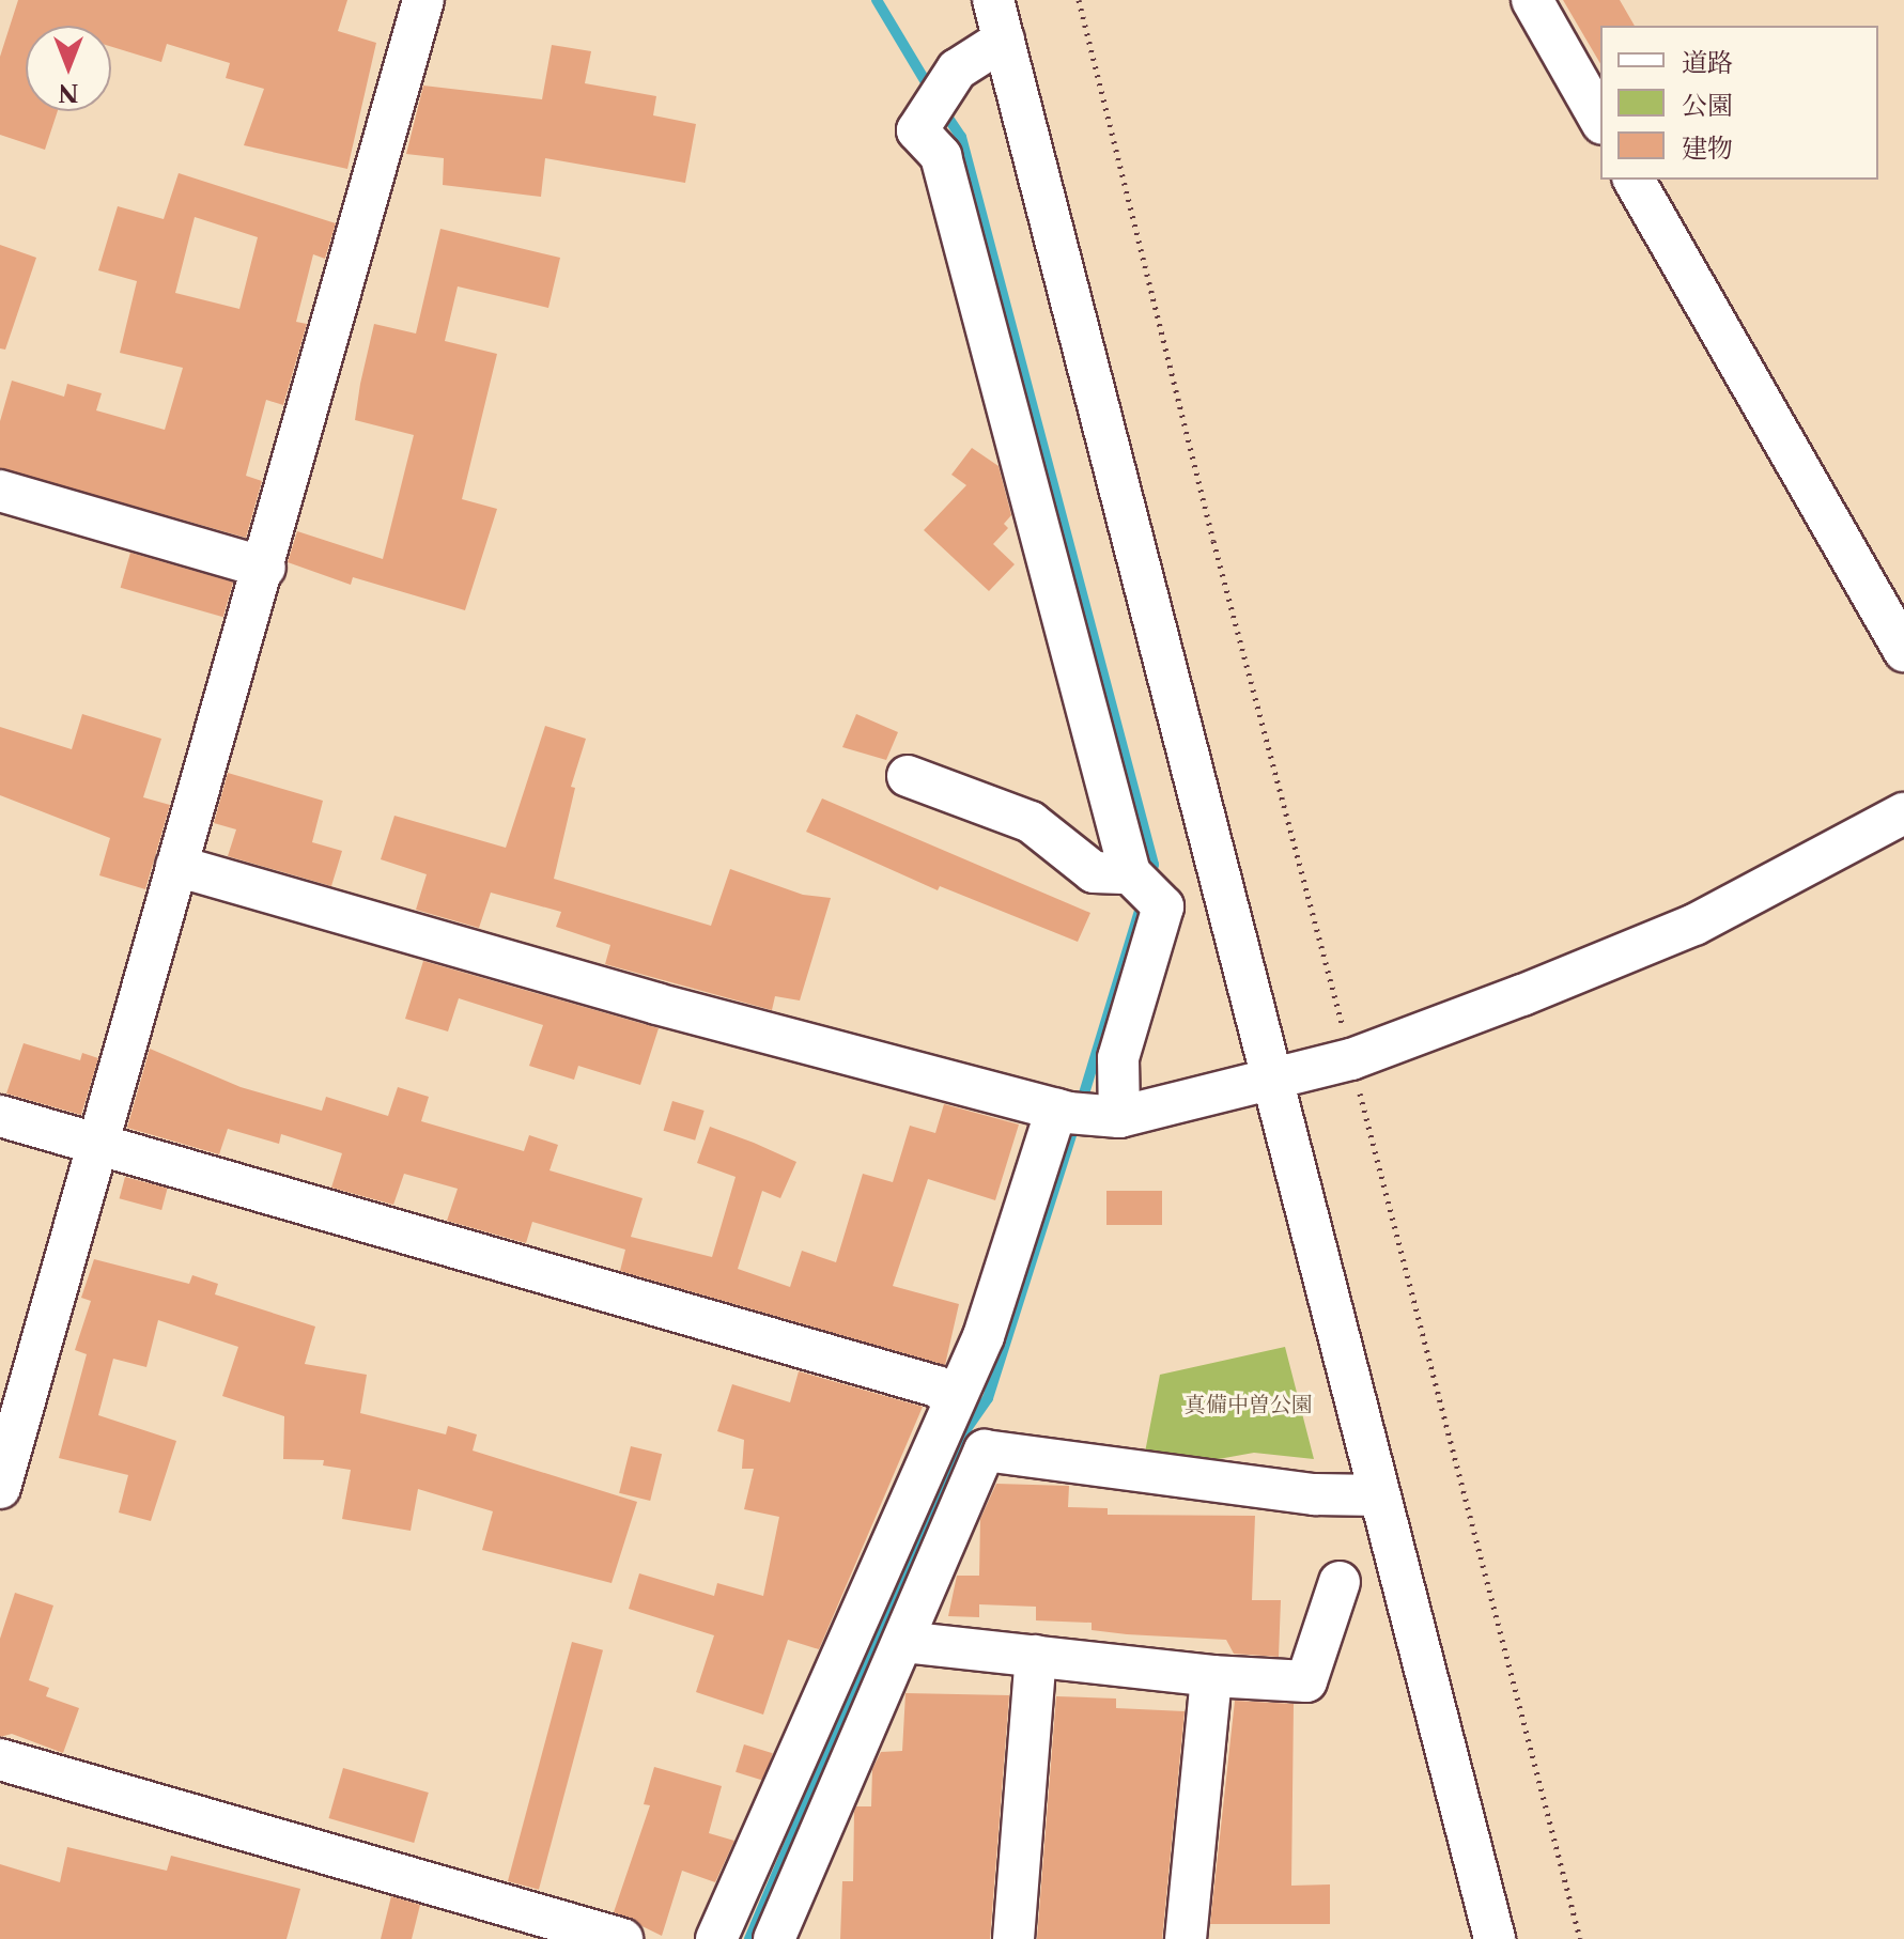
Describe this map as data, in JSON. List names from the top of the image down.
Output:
{
  "parks": ["真備中曽公園"],
  "legend": ["道路", "公園", "建物"],
  "north": "bottom"
}
